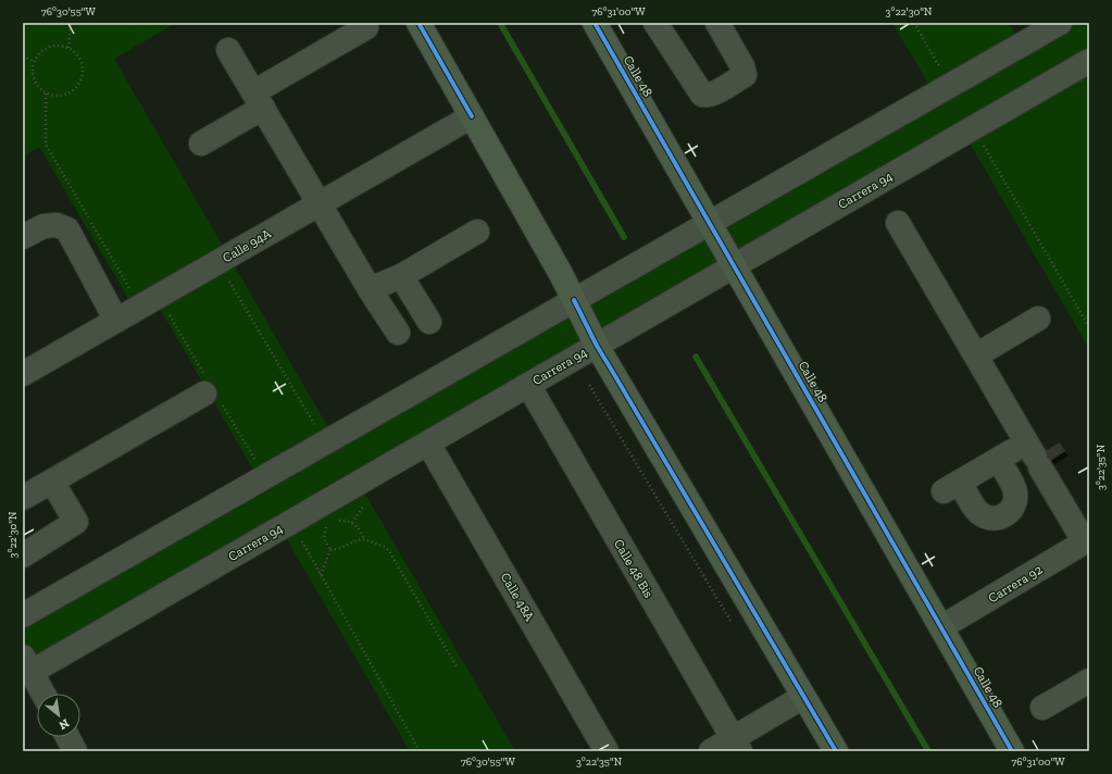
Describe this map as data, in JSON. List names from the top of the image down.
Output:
{
  "streets": {
    "main road": ["Calle 48"],
    "street": [
      "Carrera 94",
      "Calle 94A",
      "Calle 48 Bis",
      "Carrera 92",
      "Calle 48A"
    ]
  },
  "crossings": [
    ["Calle 48", "Carrera 94"],
    ["Calle 48", "Carrera 92"],
    ["Carrera 94", "Calle 48 Bis"],
    ["Carrera 94", "Calle 48A"]
  ],
  "north": "bottom right",
  "coordinates": [
    "76°30'55\"W",
    "76°31'00\"W",
    "3°22'30\"N",
    "3°22'35\"N"
  ]
}
